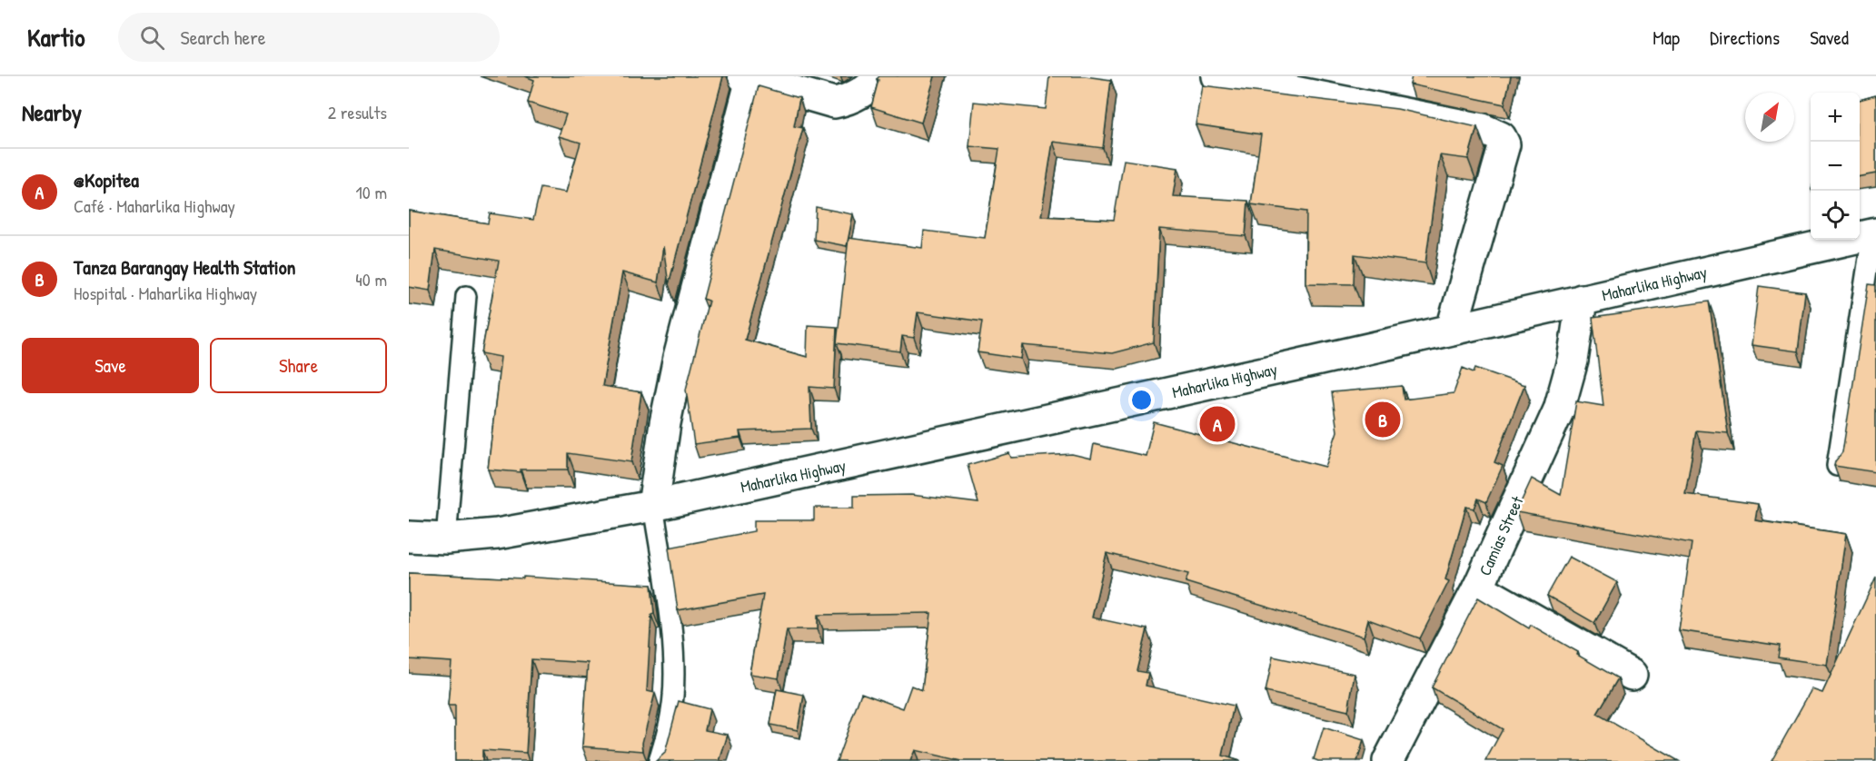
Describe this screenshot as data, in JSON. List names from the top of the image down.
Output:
{
  "streets": {
    "street": ["Maharlika Highway", "Camias Street"]
  },
  "crossings": [
    ["Maharlika Highway", "Camias Street"]
  ],
  "north": "top right",
  "page": {
    "header": "Kartio",
    "search": "Search here",
    "nav": ["Map", "Directions", "Saved"],
    "heading": ["Nearby", "2 results"],
    "map_buttons": ["+", "−"],
    "list": [
      {
        "mark": "A",
        "name": "@Kopitea",
        "note": "Café · Maharlika Highway",
        "value": "10 m"
      },
      {
        "mark": "B",
        "name": "Tanza Barangay Health Station",
        "note": "Hospital · Maharlika Highway",
        "value": "40 m"
      }
    ],
    "buttons": ["Save", "Share"],
    "pins": ["B", "A"]
  }
}
